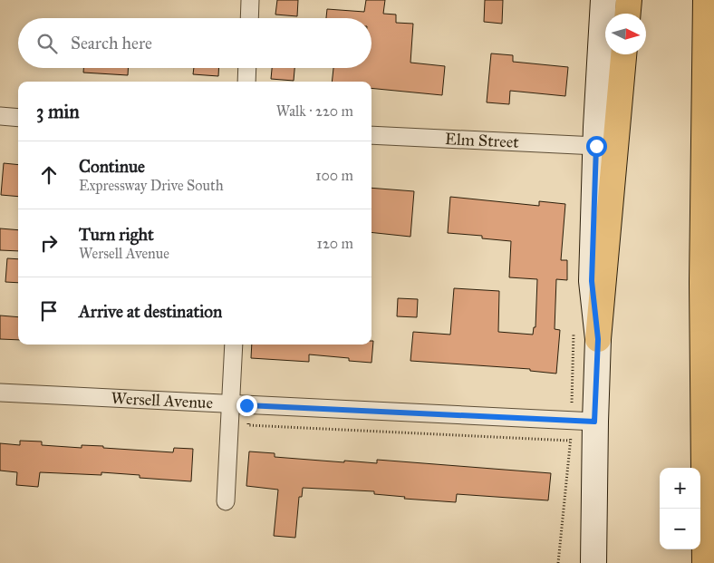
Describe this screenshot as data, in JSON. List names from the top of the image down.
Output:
{
  "streets": {
    "street": ["Elm Street", "Wersell Avenue"]
  },
  "north": "right",
  "page": {
    "search": "Search here",
    "heading": ["3 min", "Walk · 220 m"],
    "list": [
      ["Continue", "Expressway Drive South", "100 m"],
      ["Turn right", "Wersell Avenue", "120 m"],
      "Arrive at destination"
    ],
    "map_buttons": ["+", "−"]
  }
}
